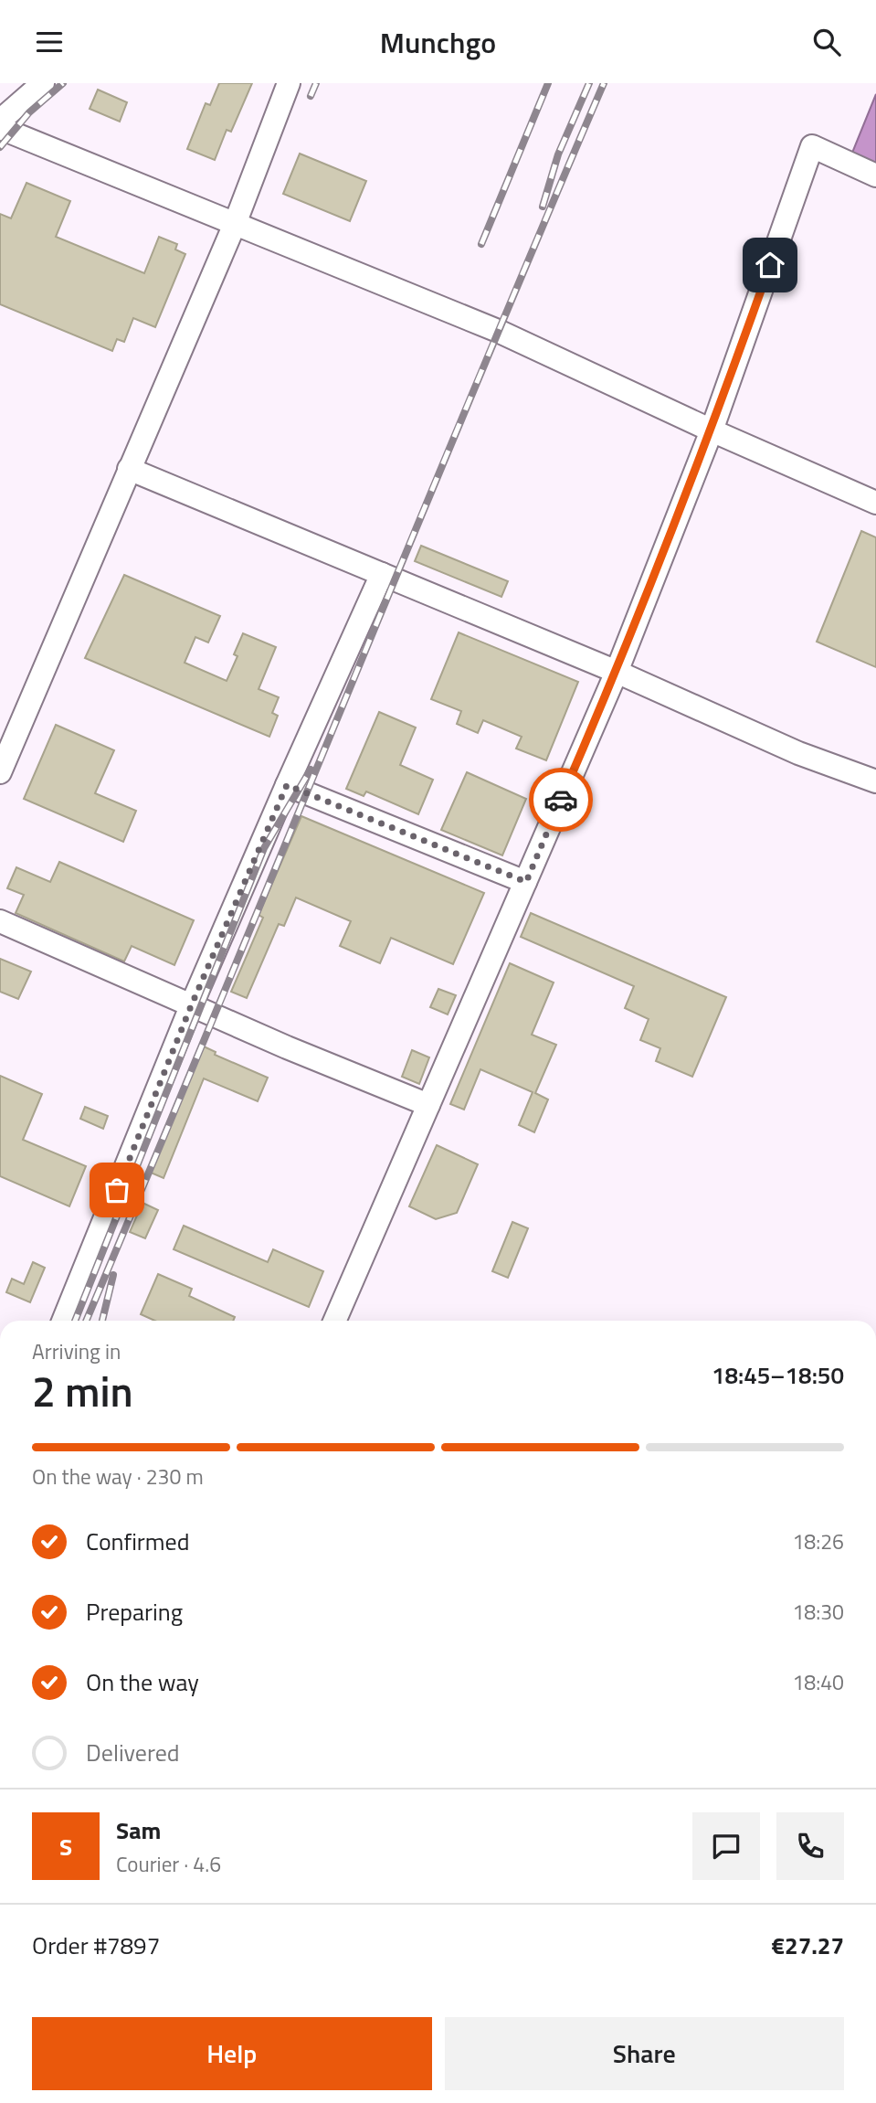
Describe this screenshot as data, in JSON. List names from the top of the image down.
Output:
{
  "page": {
    "header": "Munchgo",
    "heading": ["2 min", "Arriving in", "18:45–18:50"],
    "panel": [
      "Sam",
      "Courier · 4.6",
      "Order #7897",
      "€27.27"
    ],
    "bar": "On the way · 230 m",
    "list": [
      ["Confirmed", "18:26"],
      ["Preparing", "18:30"],
      ["On the way", "18:40"],
      "Delivered"
    ],
    "round": "S",
    "buttons": ["Help", "Share"]
  }
}
